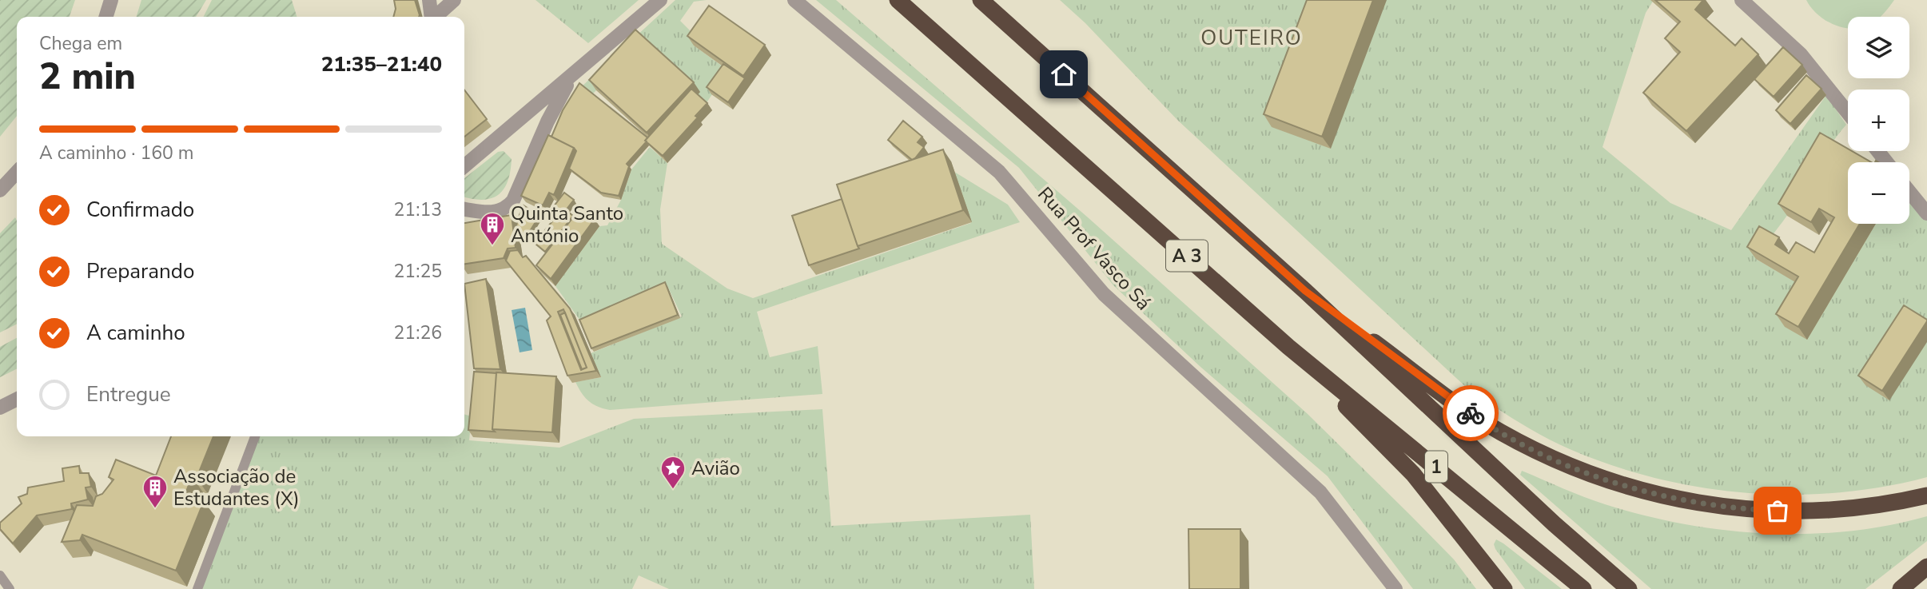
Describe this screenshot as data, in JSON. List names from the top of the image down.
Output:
{
  "streets": {
    "highway": ["A 3", "1"],
    "street": ["Rua Prof Vasco Sá"]
  },
  "crossings": [
    ["A 3", "1"]
  ],
  "districts": ["OUTEIRO"],
  "places": {
    "building": ["Quinta Santo António", "Associação de Estudantes (X)"],
    "place": ["Avião"]
  },
  "page": {
    "map_buttons": ["+", "−"],
    "heading": ["2 min", "Chega em", "21:35–21:40"],
    "bar": "A caminho · 160 m",
    "list": [
      ["Confirmado", "21:13"],
      ["Preparando", "21:25"],
      ["A caminho", "21:26"],
      "Entregue"
    ]
  }
}
